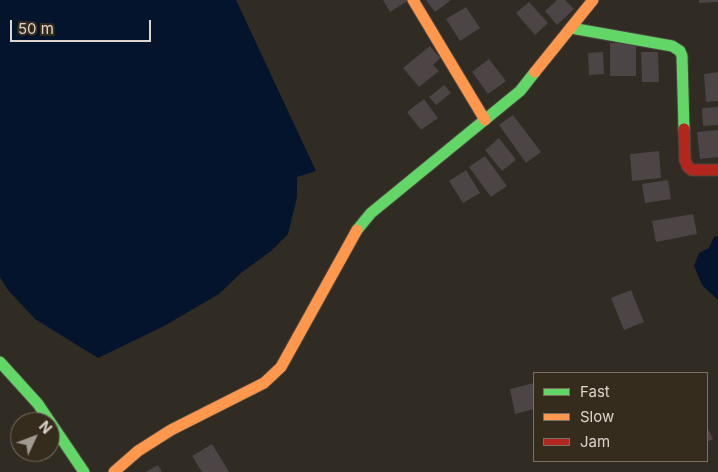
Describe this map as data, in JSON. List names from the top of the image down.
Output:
{
  "legend": ["Fast", "Slow", "Jam"],
  "scale_bar": "50 m",
  "north": "top right"
}
